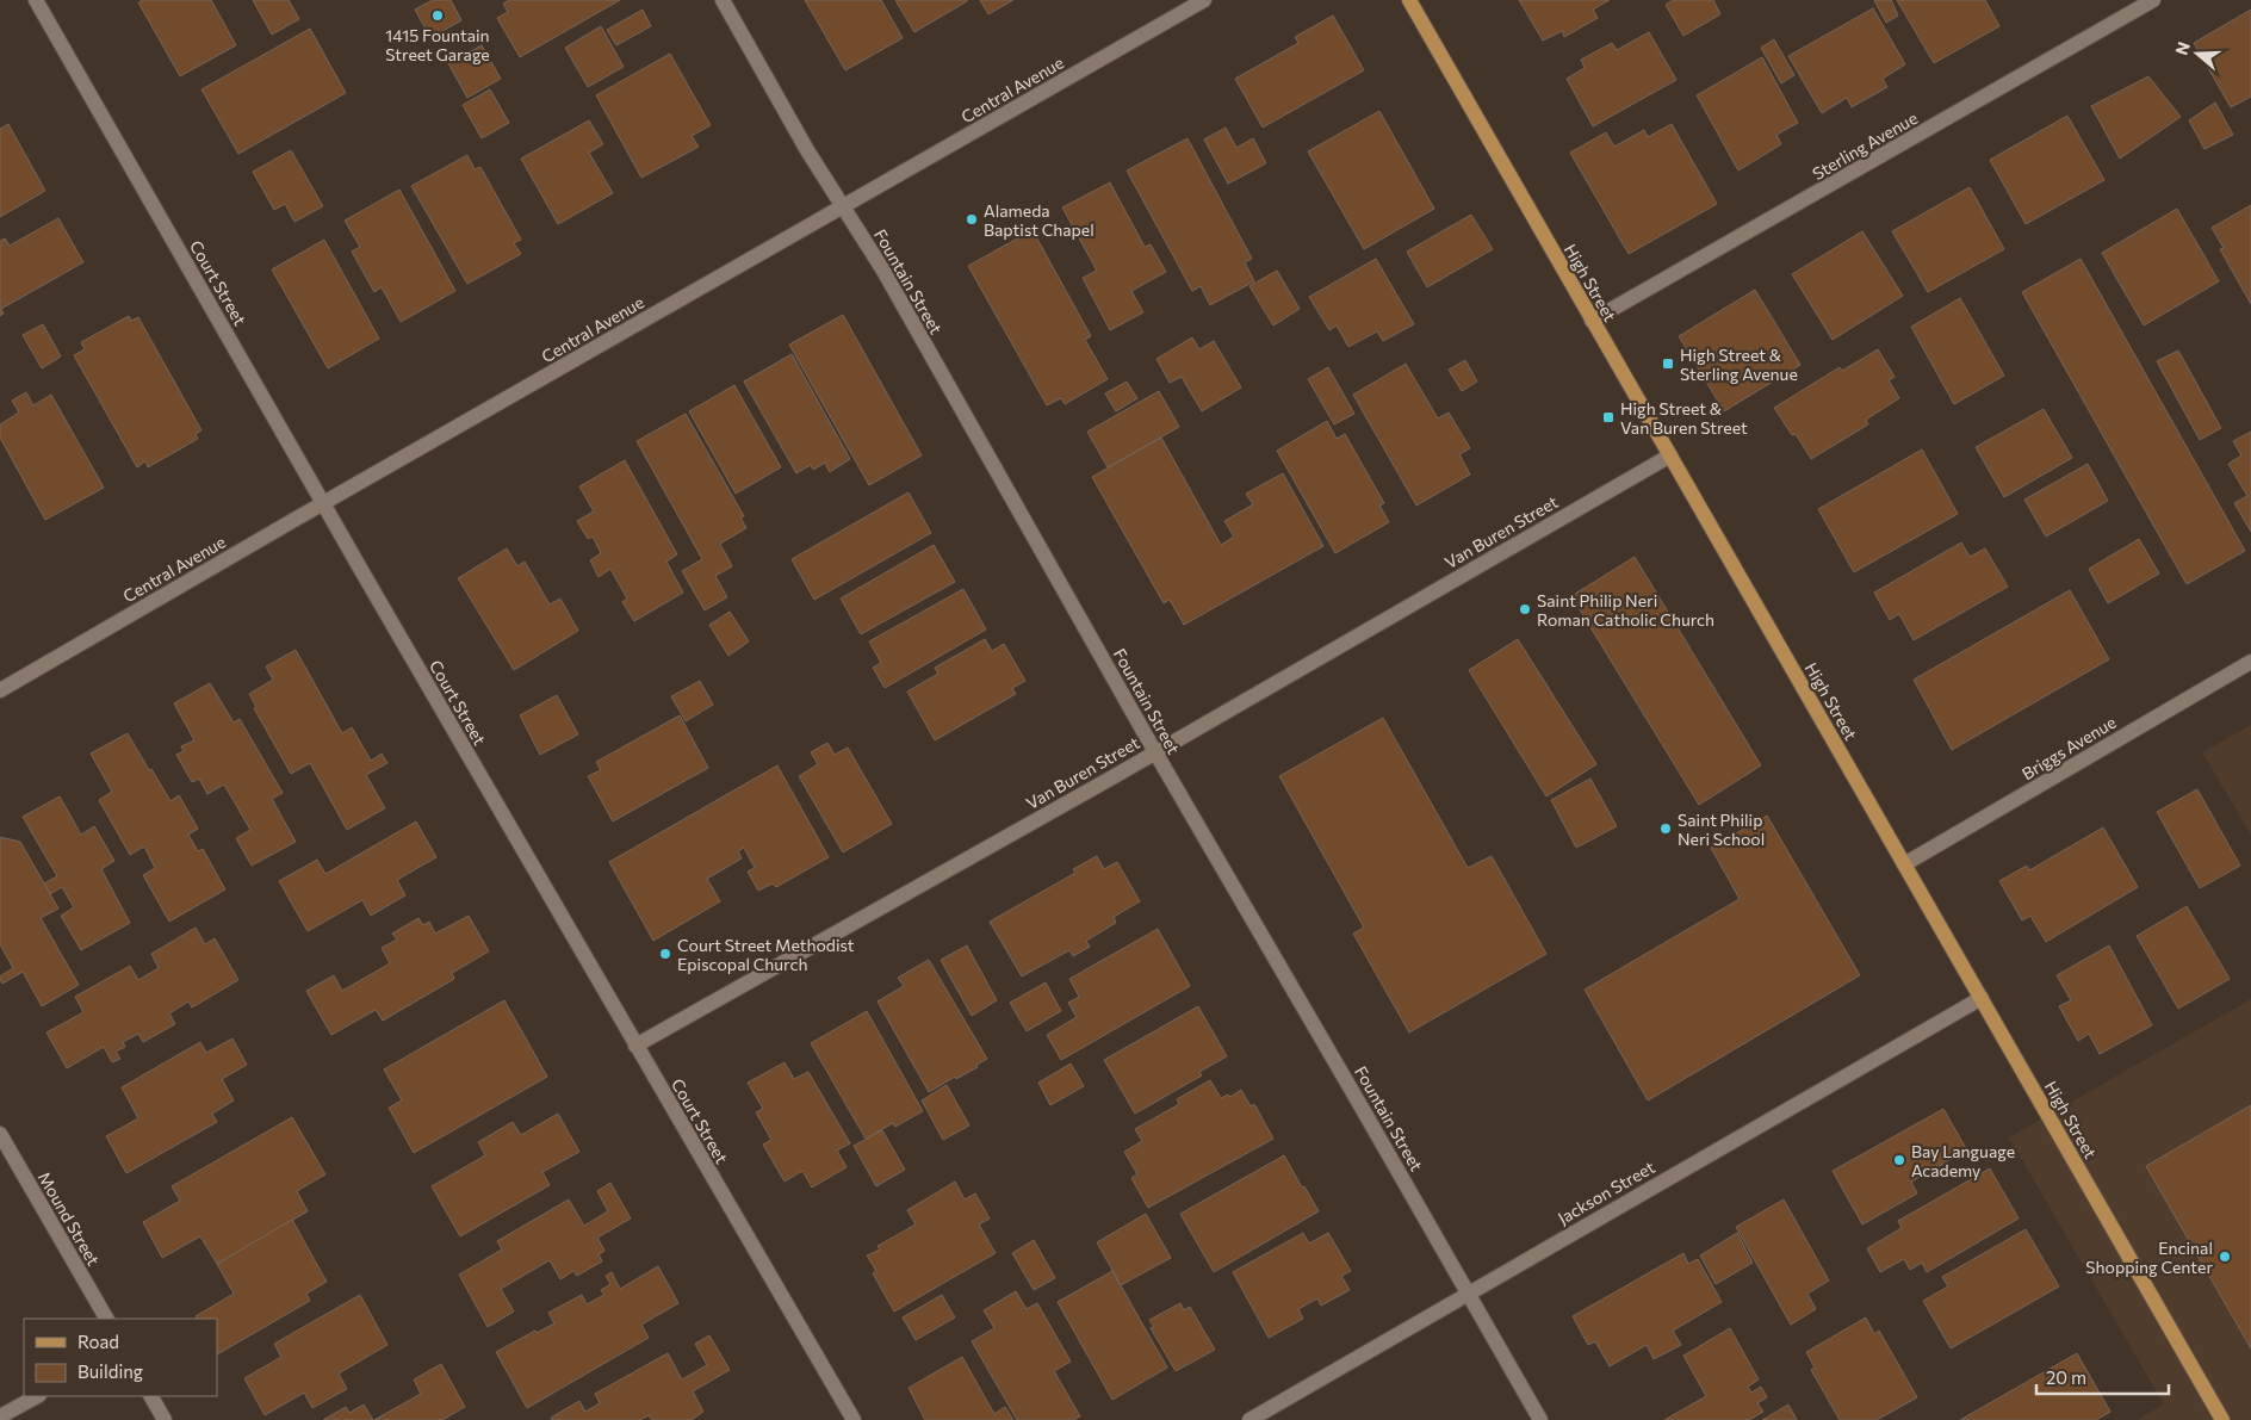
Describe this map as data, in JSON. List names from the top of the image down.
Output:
{
  "streets": {
    "main road": ["High Street"],
    "street": [
      "Central Avenue",
      "Sterling Avenue",
      "Fountain Street",
      "Court Street",
      "Van Buren Street",
      "Briggs Avenue",
      "Jackson Street",
      "Mound Street"
    ]
  },
  "crossings": [
    ["Central Avenue", "Fountain Street"],
    ["Central Avenue", "Court Street"],
    ["Sterling Avenue", "High Street"],
    ["Fountain Street", "Van Buren Street"],
    ["Fountain Street", "Jackson Street"],
    ["Court Street", "Van Buren Street"],
    ["High Street", "Van Buren Street"],
    ["High Street", "Briggs Avenue"],
    ["High Street", "Jackson Street"]
  ],
  "places": {
    "other": [
      "1415 Fountain Street Garage",
      "Alameda Baptist Chapel",
      "Saint Philip Neri Roman Catholic Church",
      "Saint Philip Neri School",
      "Court Street Methodist Episcopal Church",
      "Bay Language Academy",
      "Encinal Shopping Center"
    ],
    "transit": ["High Street & Sterling Avenue", "High Street & Van Buren Street"]
  },
  "legend": ["Road", "Building"],
  "scale_bar": "20 m",
  "north": "left"
}
